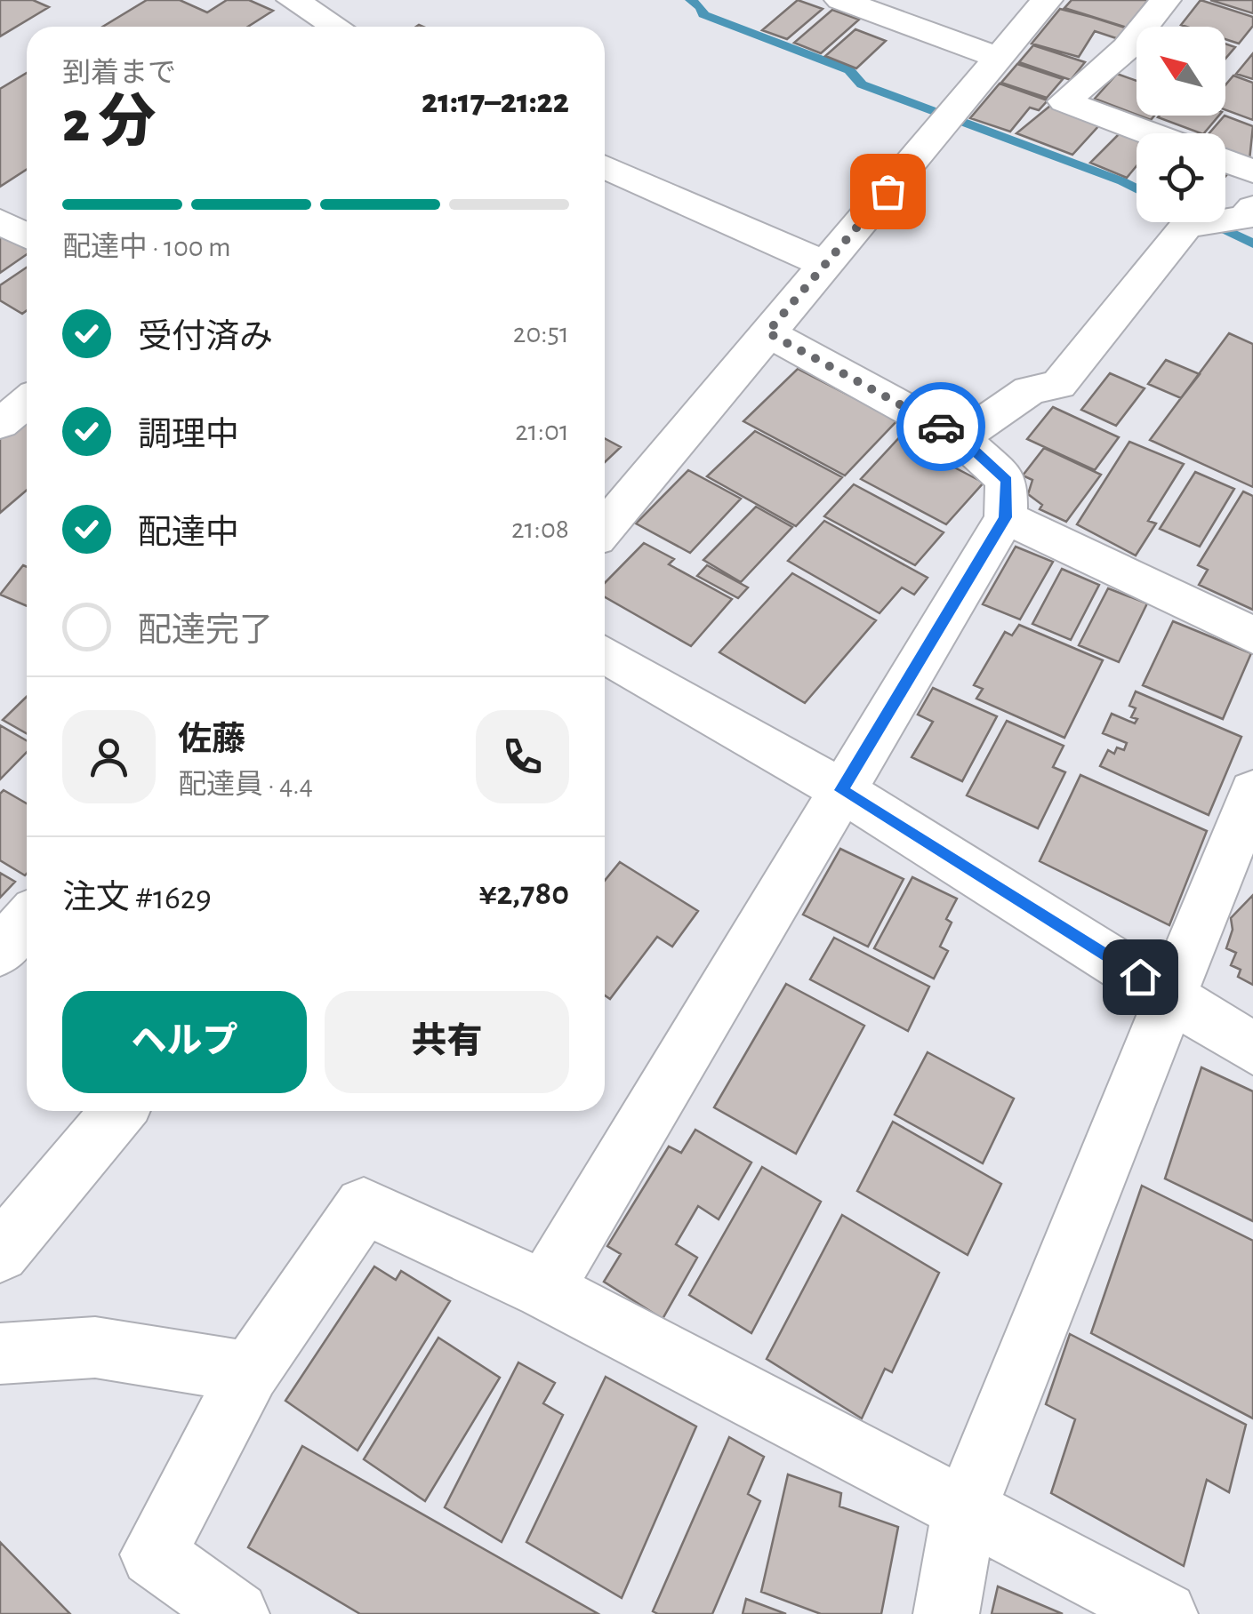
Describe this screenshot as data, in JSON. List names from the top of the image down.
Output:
{
  "north": "top left",
  "page": {
    "heading": ["2 分", "到着まで", "21:17–21:22"],
    "panel": [
      "佐藤",
      "配達員 · 4.4",
      "注文 #1629",
      "¥2,780"
    ],
    "bar": "配達中 · 100 m",
    "list": [
      ["受付済み", "20:51"],
      ["調理中", "21:01"],
      ["配達中", "21:08"],
      "配達完了"
    ],
    "buttons": ["ヘルプ", "共有"]
  }
}
